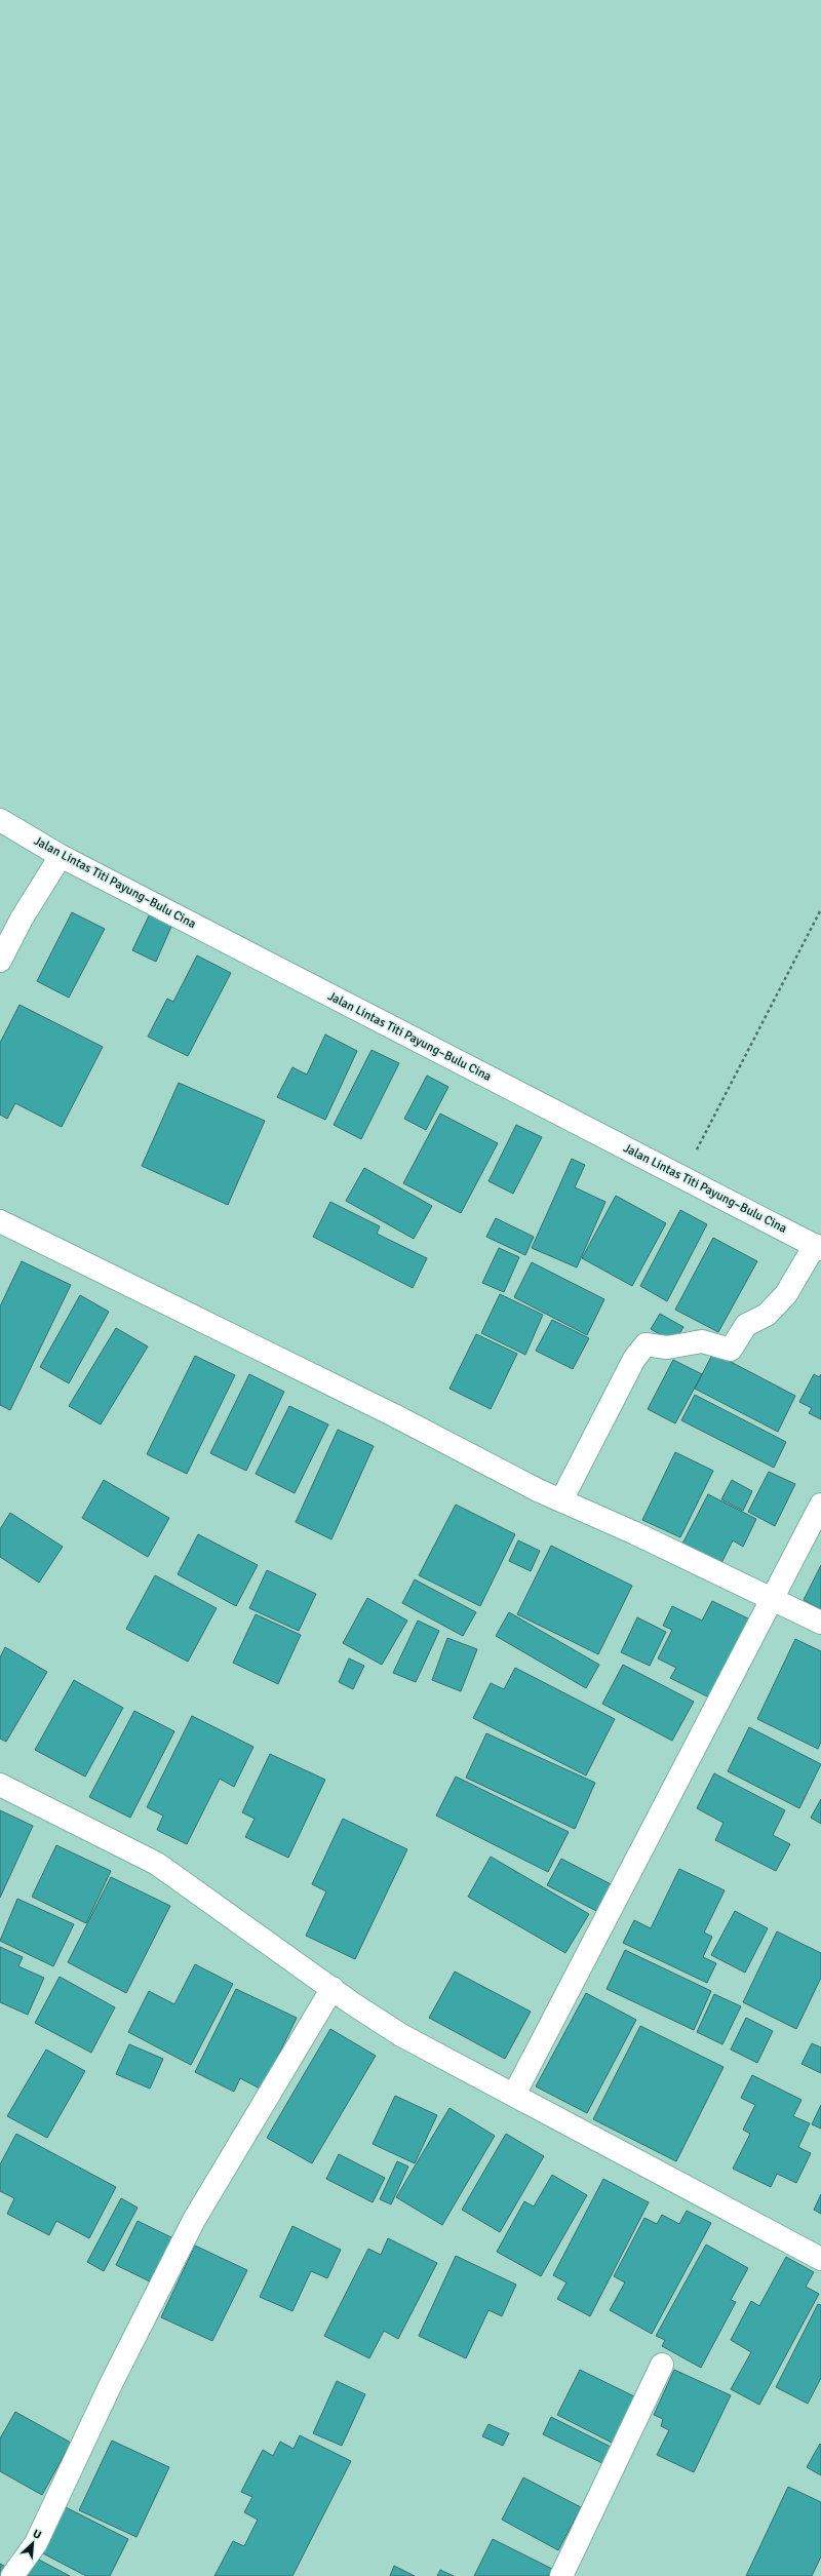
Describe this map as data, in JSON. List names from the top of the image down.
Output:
{
  "streets": {
    "street": ["Jalan Lintas Titi Payung–Bulu Cina"]
  },
  "north": "top right"
}
